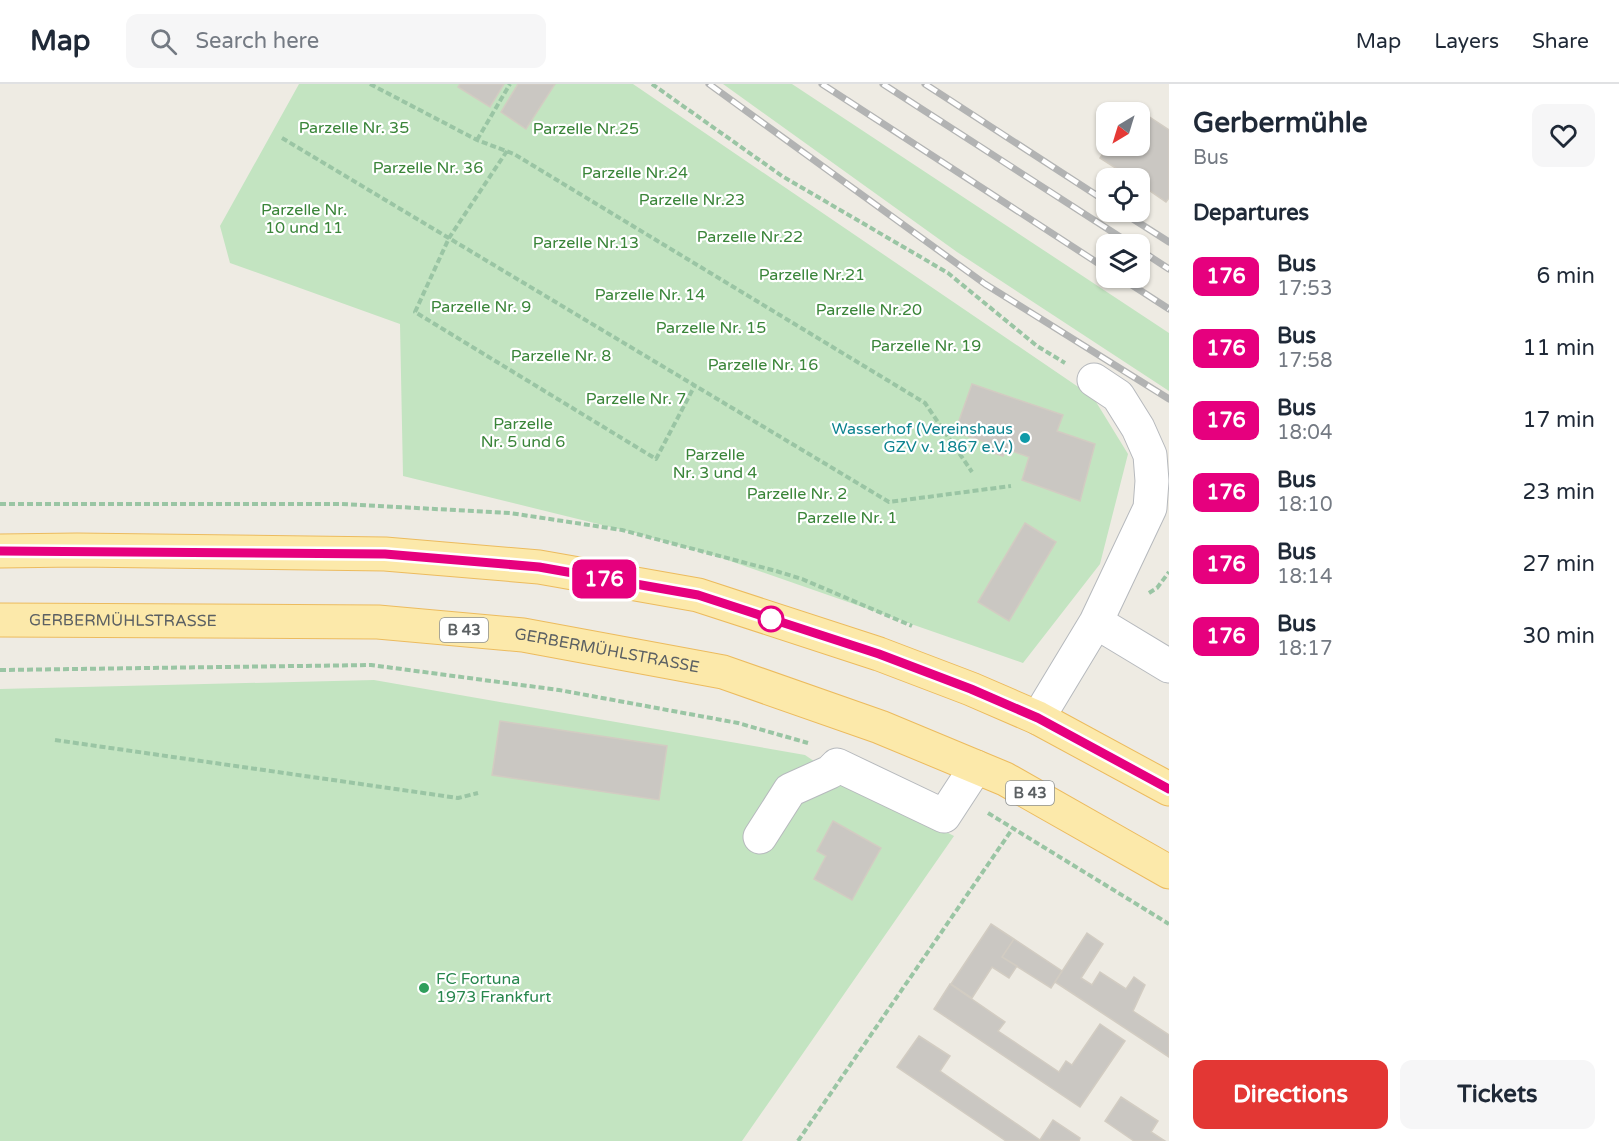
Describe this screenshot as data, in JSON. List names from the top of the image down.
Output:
{
  "streets": {
    "main road": ["GERBERMÜHLSTRASSE", "B 43"]
  },
  "parks": [
    "Parzelle Nr. 35",
    "Parzelle Nr.25",
    "Parzelle Nr. 36",
    "Parzelle Nr.24",
    "Parzelle Nr.23",
    "Parzelle Nr. 10 und 11",
    "Parzelle Nr.22",
    "Parzelle Nr.13",
    "Parzelle Nr.21",
    "Parzelle Nr. 14",
    "Parzelle Nr. 9",
    "Parzelle Nr.20",
    "Parzelle Nr. 15",
    "Parzelle Nr. 19",
    "Parzelle Nr. 8",
    "Parzelle Nr. 16",
    "Parzelle Nr. 7",
    "Parzelle Nr. 5 und 6",
    "Parzelle Nr. 3 und 4",
    "Parzelle Nr. 2",
    "Parzelle Nr. 1"
  ],
  "places": ["Wasserhof (Vereinshaus GZV v. 1867 e.V.)", "FC Fortuna 1973 Frankfurt"],
  "lines": ["bus line 176"],
  "north": "bottom left",
  "page": {
    "header": "Map",
    "search": "Search here",
    "nav": ["Map", "Layers", "Share"],
    "on_map": "176",
    "heading": [
      ["Gerbermühle", "Bus"],
      "Departures"
    ],
    "list": [
      {
        "mark": "176",
        "name": "Bus",
        "note": "17:53",
        "value": "6 min"
      },
      {
        "mark": "176",
        "name": "Bus",
        "note": "17:58",
        "value": "11 min"
      },
      {
        "mark": "176",
        "name": "Bus",
        "note": "18:04",
        "value": "17 min"
      },
      {
        "mark": "176",
        "name": "Bus",
        "note": "18:10",
        "value": "23 min"
      },
      {
        "mark": "176",
        "name": "Bus",
        "note": "18:14",
        "value": "27 min"
      },
      {
        "mark": "176",
        "name": "Bus",
        "note": "18:17",
        "value": "30 min"
      }
    ],
    "buttons": ["Directions", "Tickets"]
  }
}
